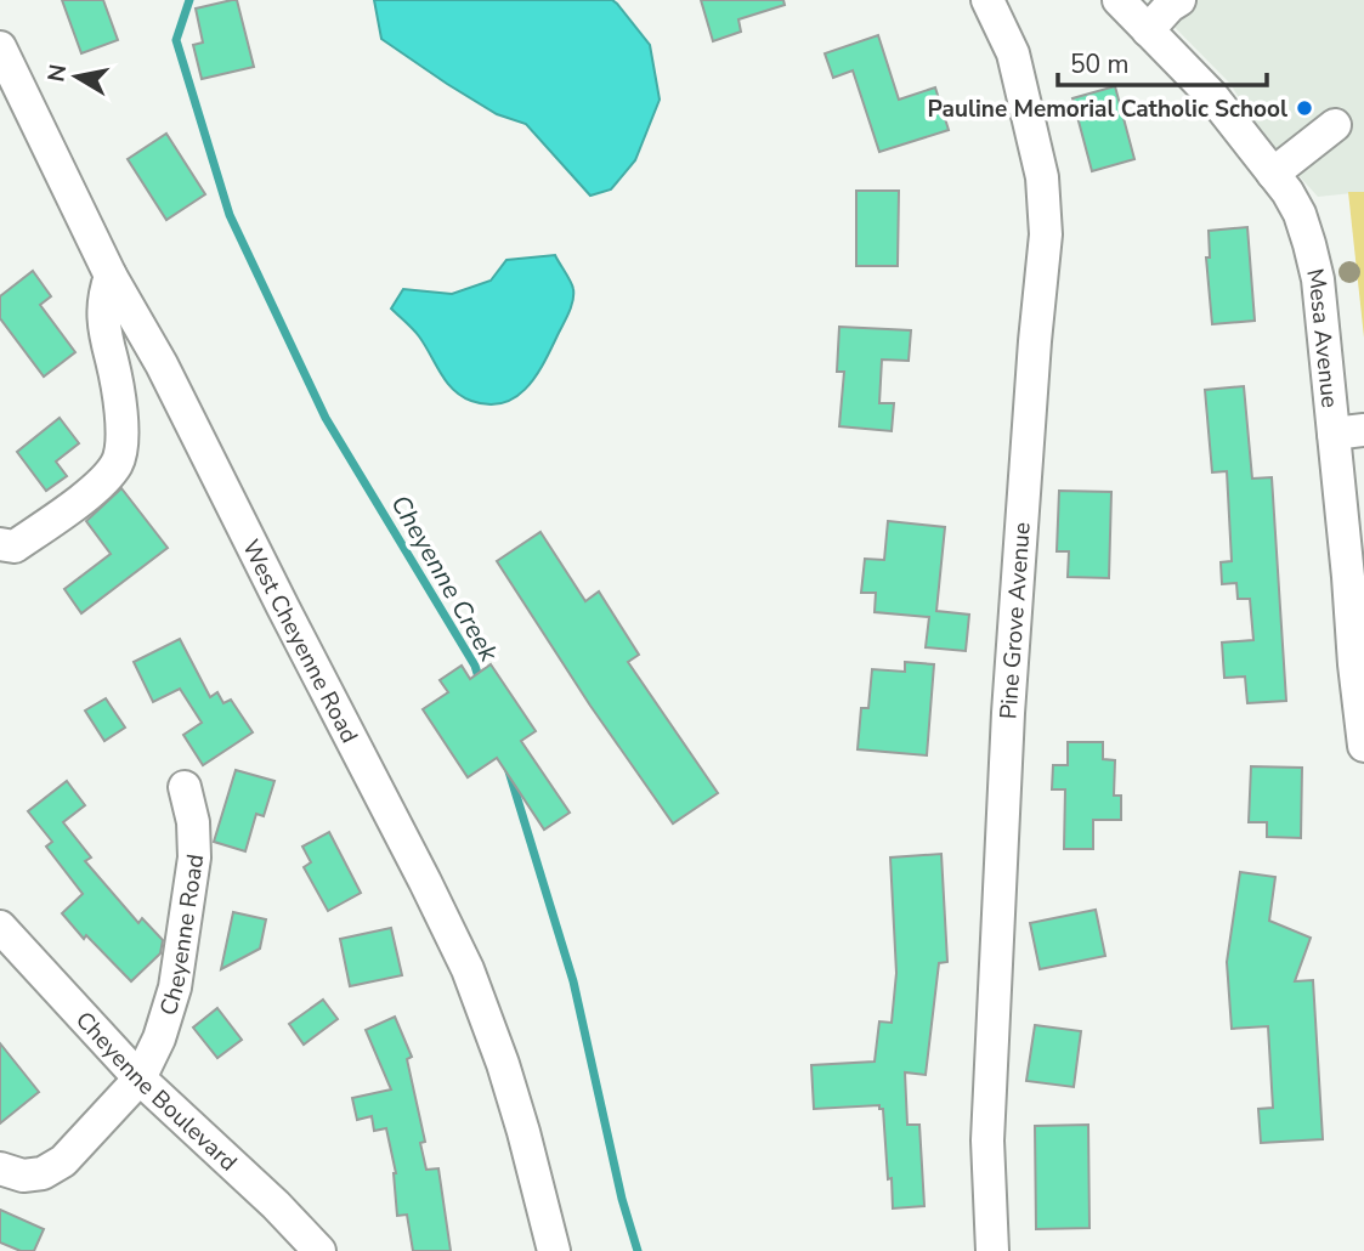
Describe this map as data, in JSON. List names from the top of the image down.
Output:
{
  "streets": {
    "street": [
      "Mesa Avenue",
      "Pine Grove Avenue",
      "West Cheyenne Road",
      "Cheyenne Road",
      "Cheyenne Boulevard"
    ]
  },
  "crossings": [
    ["Cheyenne Road", "Cheyenne Boulevard"]
  ],
  "water": ["Cheyenne Creek"],
  "places": ["Pauline Memorial Catholic School"],
  "scale_bar": "50 m",
  "north": "left"
}
